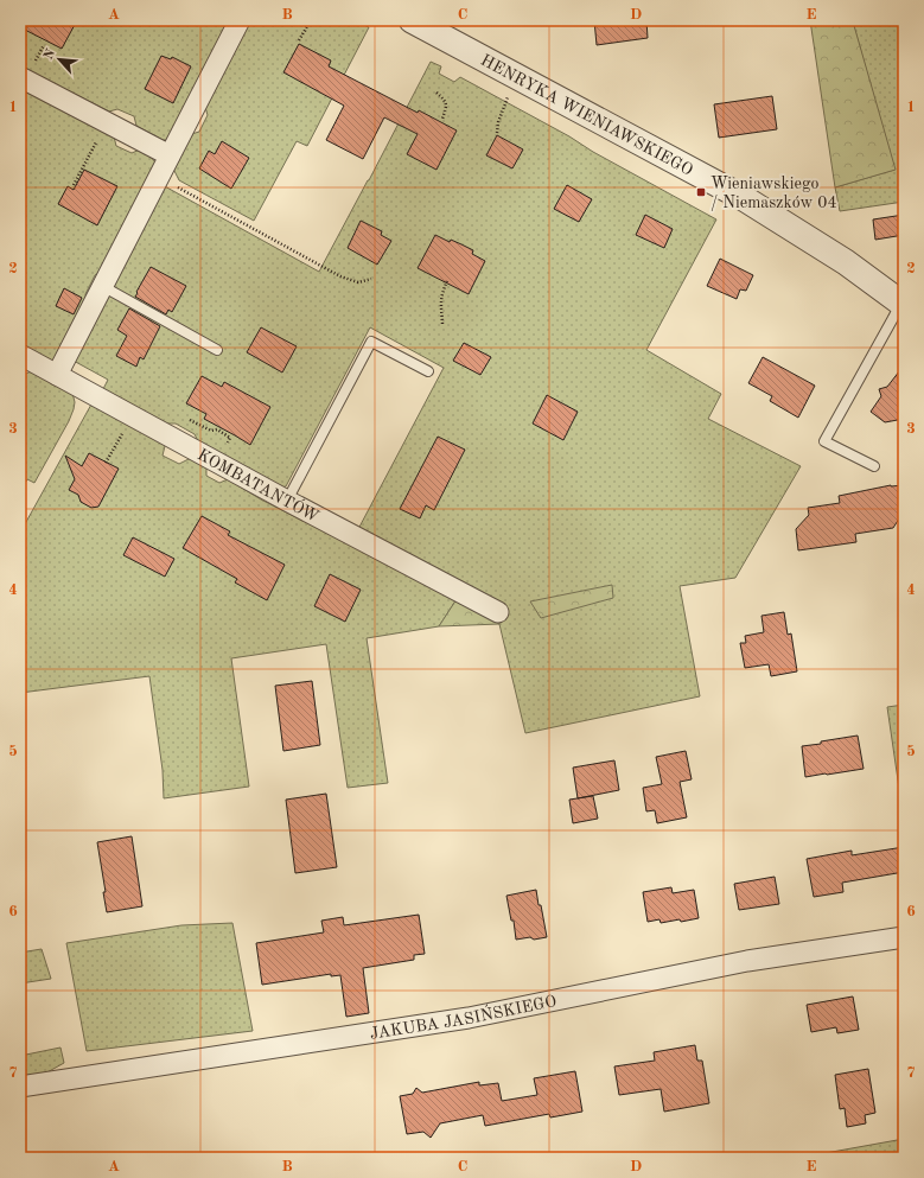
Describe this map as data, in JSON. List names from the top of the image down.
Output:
{
  "streets": {
    "street": ["HENRYKA WIENIAWSKIEGO", "KOMBATANTÓW", "JAKUBA JASIŃSKIEGO"]
  },
  "places": {
    "transit": ["Wieniawskiego / Niemaszków 04"]
  },
  "north": "top left",
  "grid": {
    "columns": [
      "A",
      "B",
      "C",
      "D",
      "E"
    ],
    "rows": [
      "1",
      "2",
      "3",
      "4",
      "5",
      "6",
      "7"
    ]
  }
}
